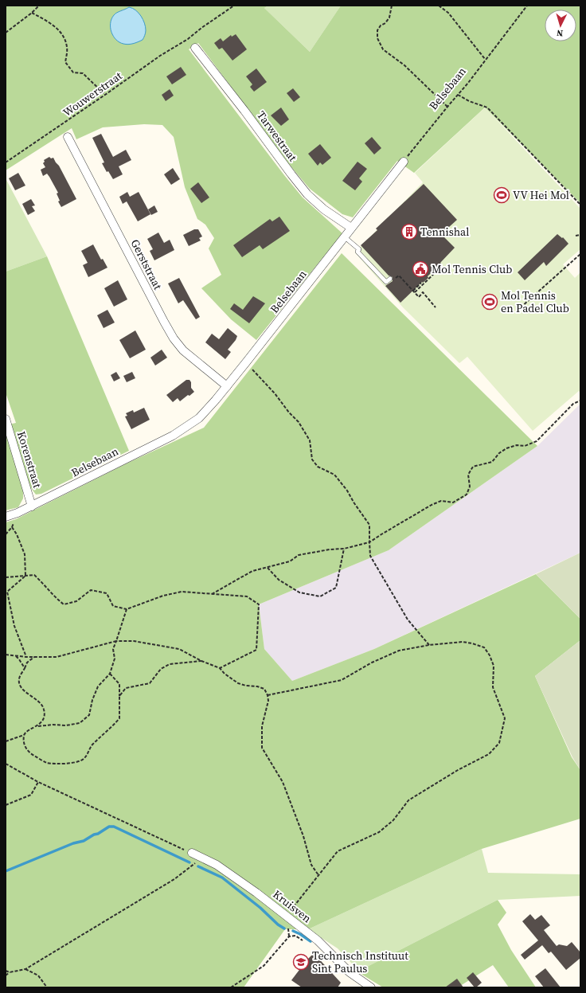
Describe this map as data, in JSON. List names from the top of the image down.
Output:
{
  "streets": {
    "street": [
      "Belsebaan",
      "Tarwestraat",
      "Gerststraat",
      "Korenstraat",
      "Kruisven"
    ],
    "path": ["Wouwerstraat"]
  },
  "crossings": [
    ["Belsebaan", "Tarwestraat"],
    ["Belsebaan", "Gerststraat"],
    ["Belsebaan", "Korenstraat"]
  ],
  "places": {
    "sports": ["VV Hei Mol", "Mol Tennis en Padel Club"],
    "building": ["Tennishal"],
    "public building": ["Mol Tennis Club"],
    "school or university": ["Technisch Instituut Sint Paulus"]
  },
  "north": "bottom"
}
